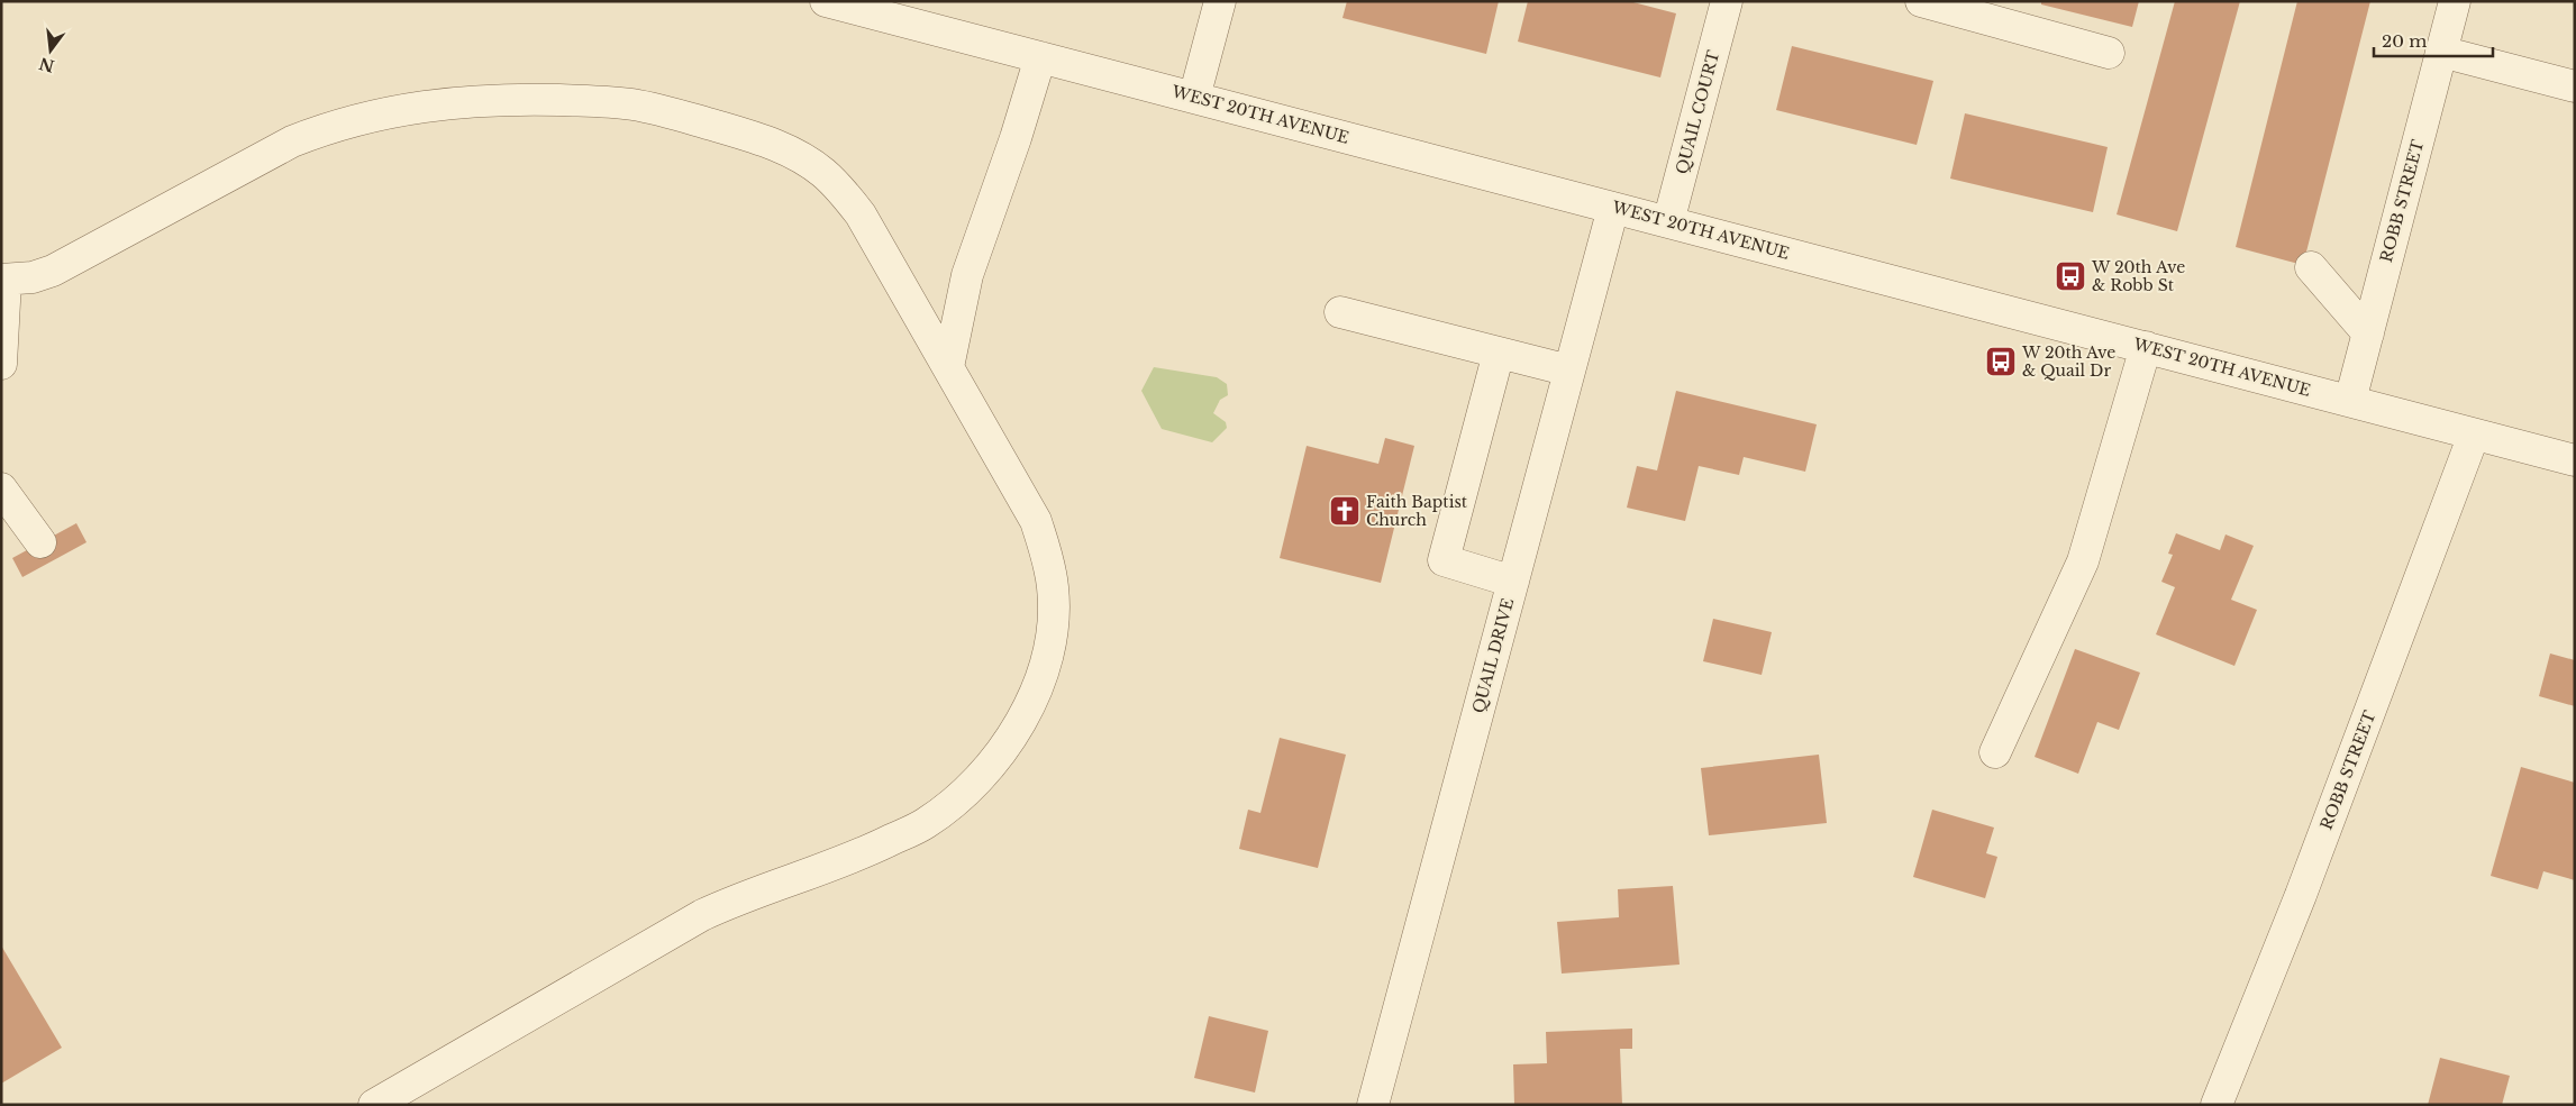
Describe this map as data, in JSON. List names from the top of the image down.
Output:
{
  "streets": {
    "street": [
      "QUAIL COURT",
      "WEST 20TH AVENUE",
      "ROBB STREET",
      "QUAIL DRIVE"
    ]
  },
  "crossings": [
    ["QUAIL COURT", "WEST 20TH AVENUE"],
    ["WEST 20TH AVENUE", "ROBB STREET"],
    ["WEST 20TH AVENUE", "QUAIL DRIVE"]
  ],
  "places": {
    "bus stop": ["W 20th Ave & Robb St", "W 20th Ave & Quail Dr"],
    "church": ["Faith Baptist Church"]
  },
  "scale_bar": "20 m",
  "north": "bottom"
}
